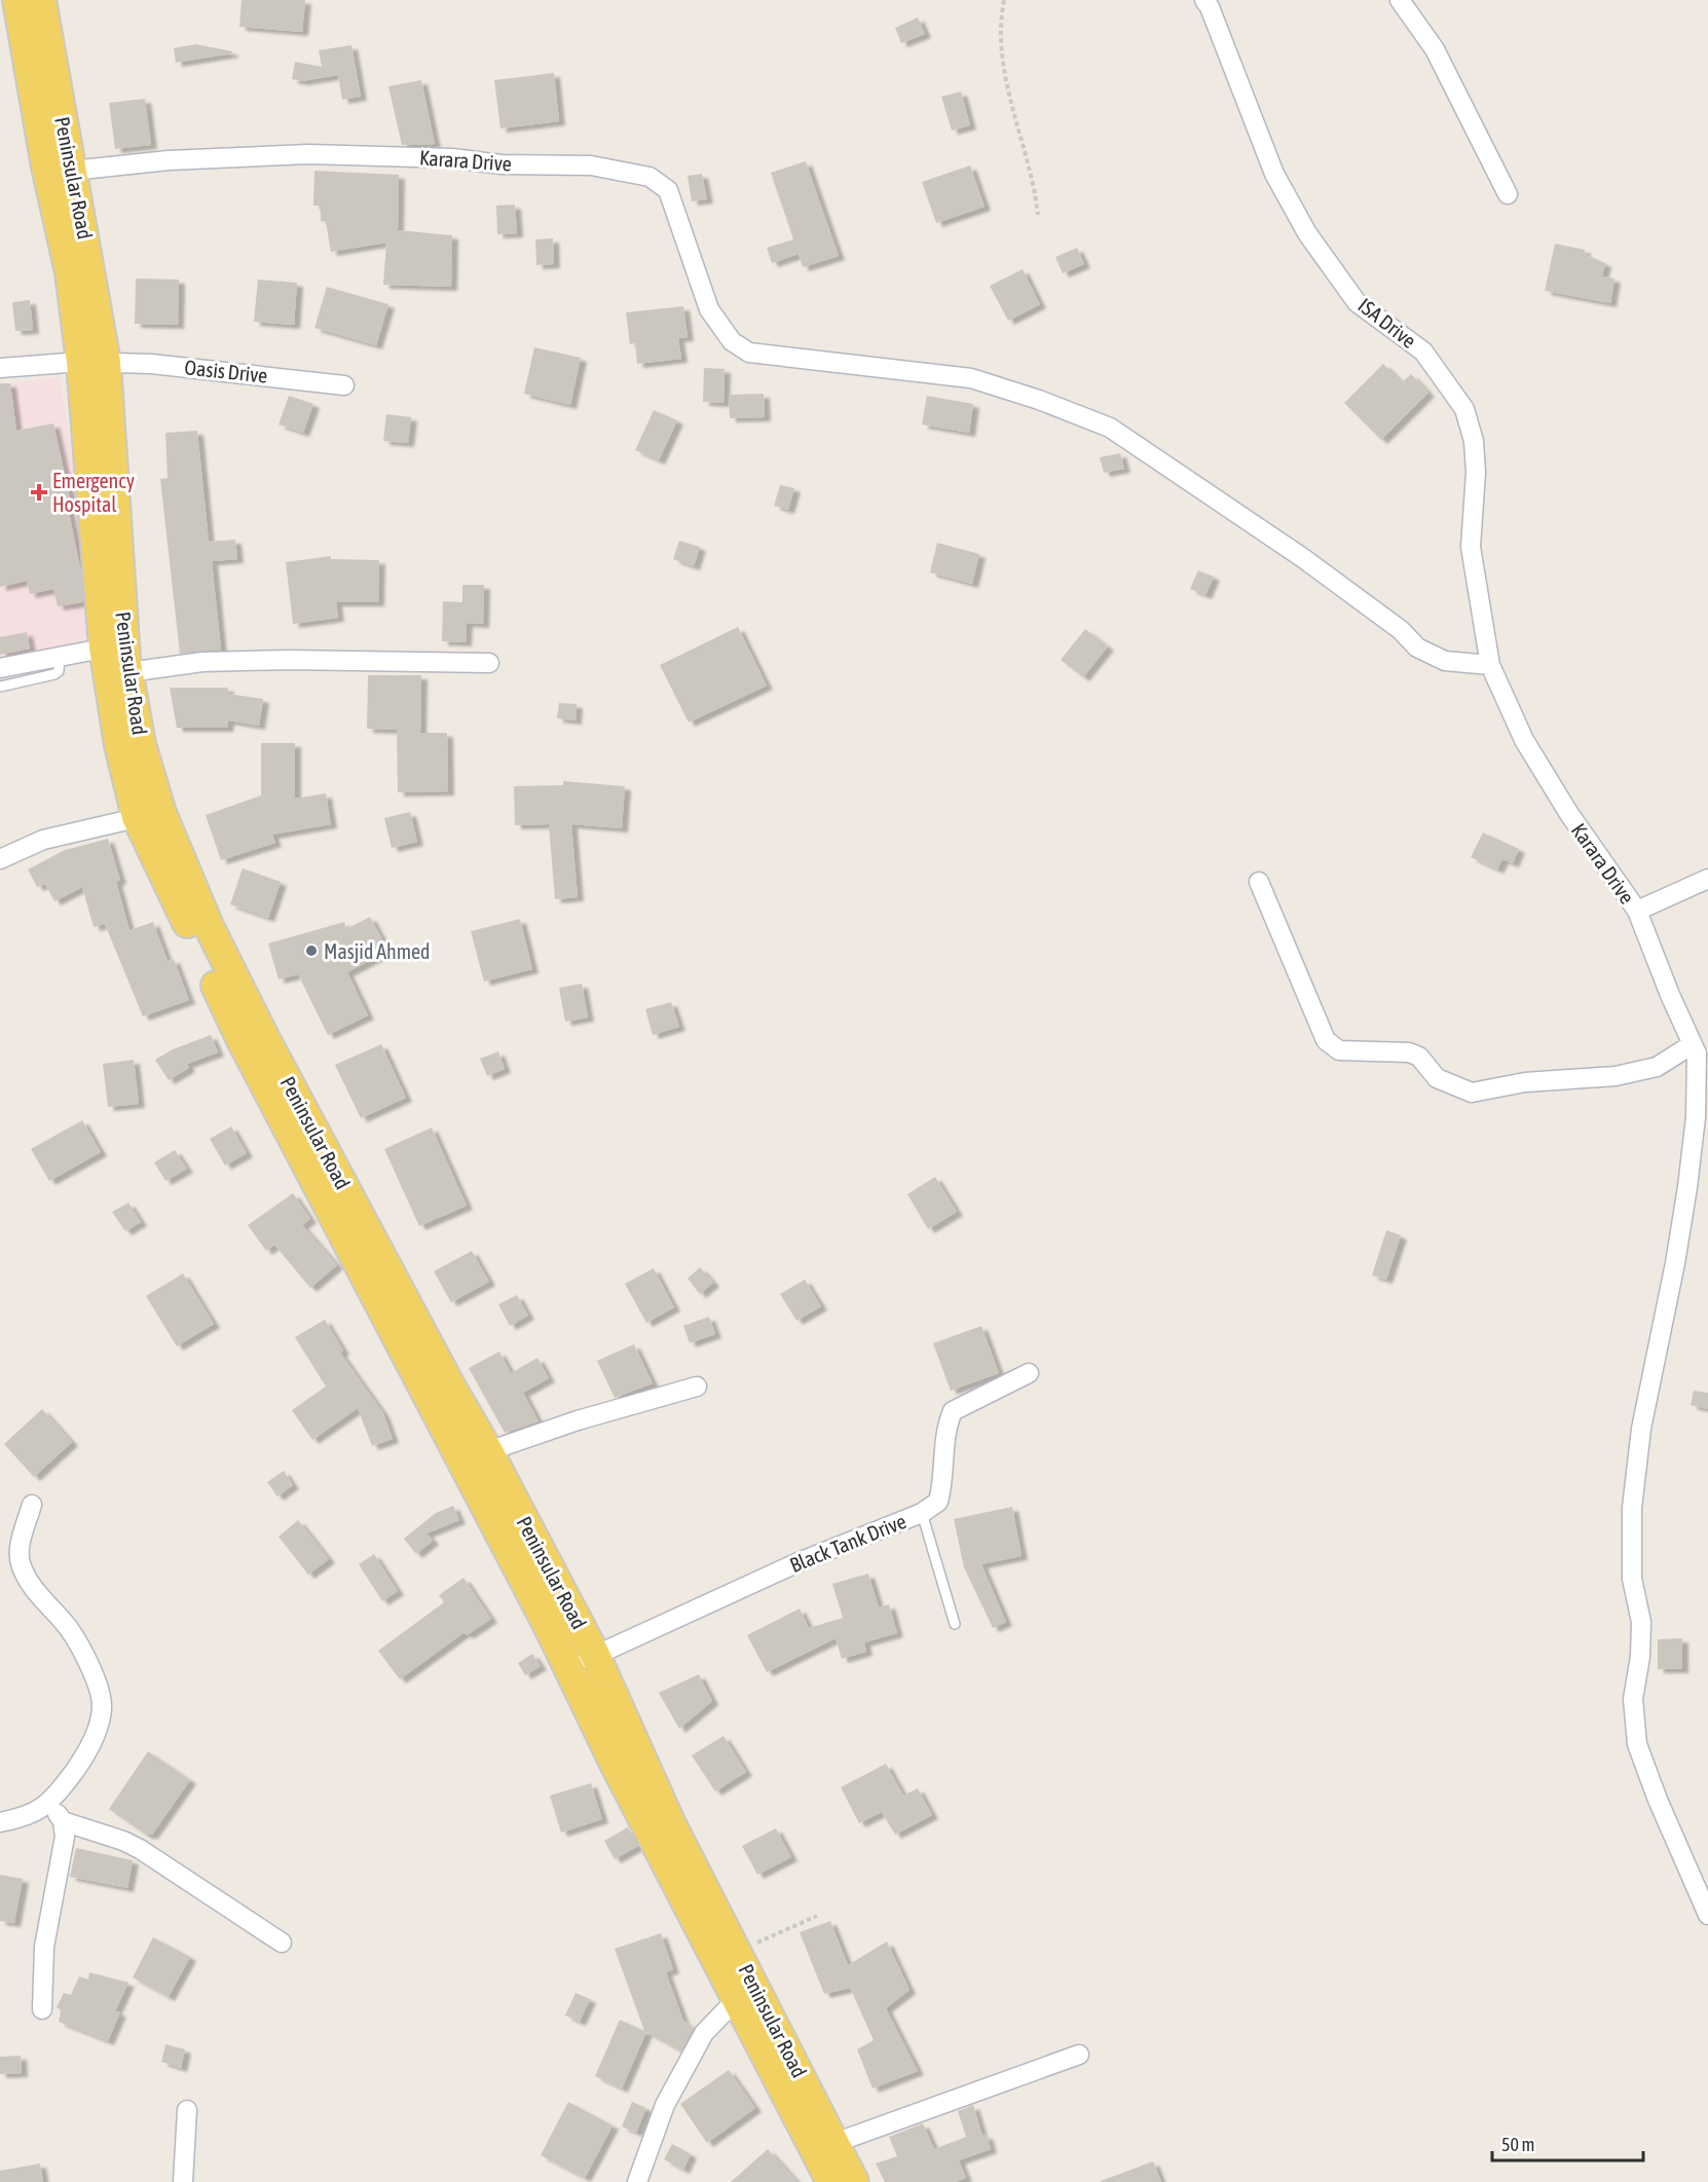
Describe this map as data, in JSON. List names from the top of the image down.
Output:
{
  "streets": {
    "main road": ["Peninsular Road"],
    "street": [
      "Karara Drive",
      "ISA Drive",
      "Oasis Drive",
      "Black Tank Drive"
    ]
  },
  "crossings": [
    ["Karara Drive", "Peninsular Road"],
    ["Karara Drive", "ISA Drive"],
    ["Peninsular Road", "Oasis Drive"],
    ["Peninsular Road", "Black Tank Drive"]
  ],
  "places": {
    "health": ["Emergency Hospital"],
    "other": ["Masjid Ahmed"]
  },
  "scale_bar": "50 m"
}
